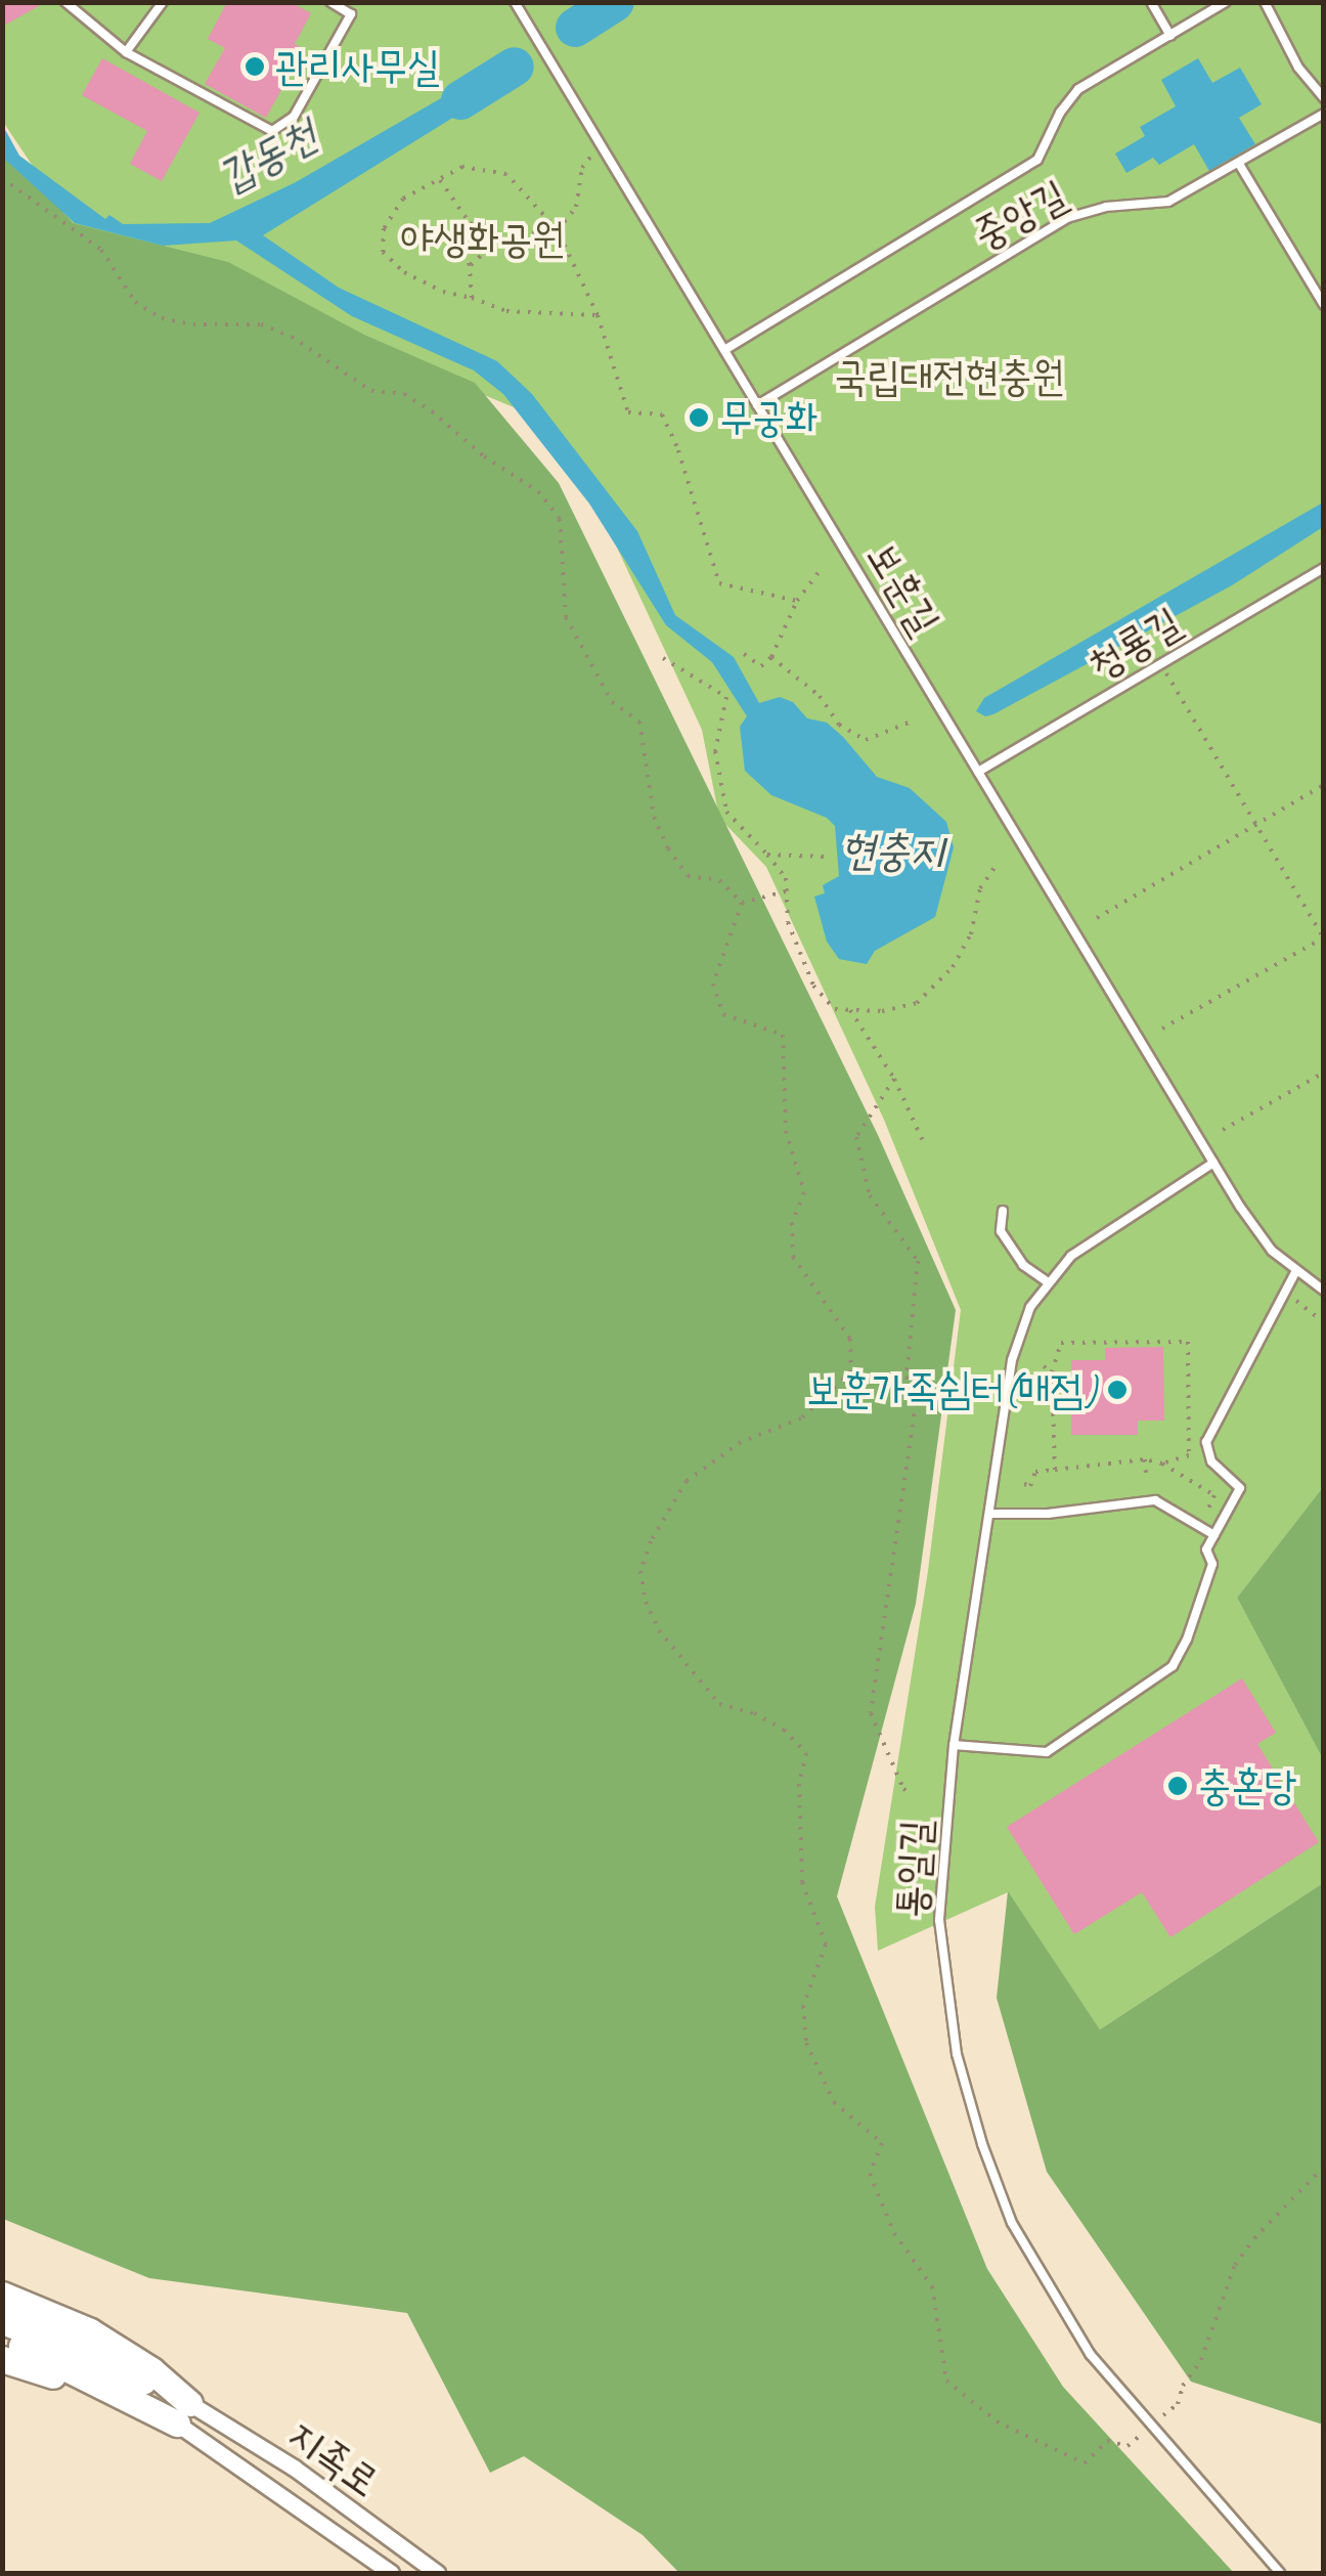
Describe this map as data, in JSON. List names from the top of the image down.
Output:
{
  "streets": {
    "street": ["지족로"],
    "lane": [
      "중앙길",
      "보훈길",
      "청룡길",
      "통일길"
    ]
  },
  "crossings": [
    ["중앙길", "보훈길"],
    ["보훈길", "청룡길"],
    ["보훈길", "통일길"]
  ],
  "water": ["갑동천", "현충지"],
  "parks": ["야생화공원", "국립대전현충원"],
  "places": [
    "관리사무실",
    "무궁화",
    "보훈가족쉼터(매점)",
    "충혼당"
  ]
}
